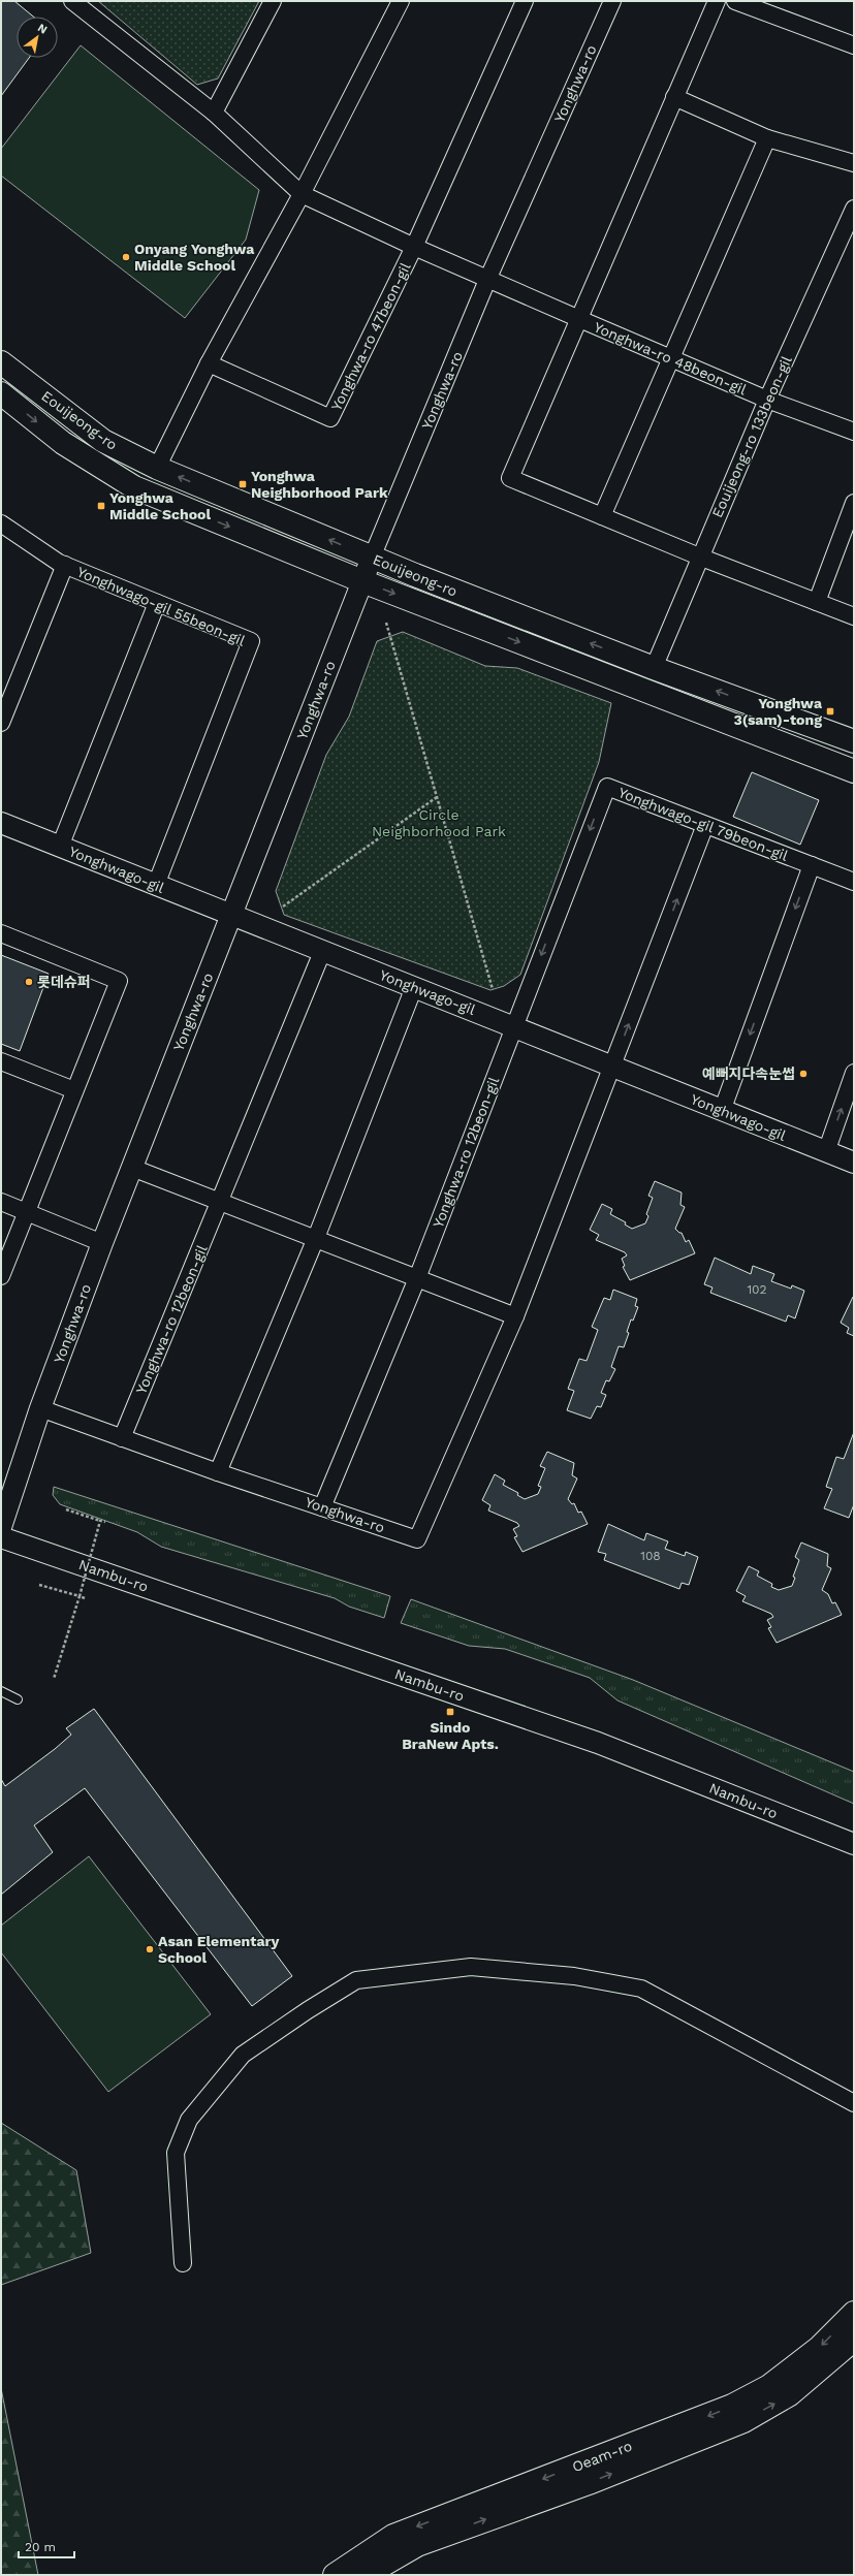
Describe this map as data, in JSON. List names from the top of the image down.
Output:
{
  "streets": {
    "main road": ["Eouijeong-ro", "Oeam-ro"],
    "street": [
      "Yonghwa-ro",
      "Yonghwa-ro 47beon-gil",
      "Yonghwa-ro 48beon-gil",
      "Eouijeong-ro 133beon-gil",
      "Yonghwago-gil 55beon-gil",
      "Yonghwago-gil 79beon-gil",
      "Yonghwago-gil",
      "Yonghwa-ro 12beon-gil",
      "Nambu-ro"
    ]
  },
  "crossings": [
    ["Yonghwa-ro", "Yonghwa-ro 47beon-gil"],
    ["Yonghwa-ro", "Yonghwa-ro 48beon-gil"],
    ["Yonghwa-ro", "Eouijeong-ro"],
    ["Yonghwa-ro", "Yonghwago-gil"],
    ["Yonghwa-ro", "Yonghwa-ro 12beon-gil"],
    ["Yonghwa-ro 47beon-gil", "Yonghwa-ro 48beon-gil"],
    ["Yonghwa-ro 48beon-gil", "Eouijeong-ro 133beon-gil"],
    ["Eouijeong-ro", "Eouijeong-ro 133beon-gil"],
    ["Yonghwago-gil 55beon-gil", "Yonghwago-gil"],
    ["Yonghwago-gil 79beon-gil", "Yonghwago-gil"],
    ["Yonghwago-gil 79beon-gil", "Yonghwa-ro 12beon-gil"],
    ["Yonghwago-gil", "Yonghwa-ro 12beon-gil"]
  ],
  "parks": ["Circle Neighborhood Park"],
  "places": {
    "other": [
      "Onyang Yonghwa Middle School",
      "롯데슈퍼",
      "예뻐지다속눈썹",
      "Asan Elementary School"
    ],
    "transit": [
      "Yonghwa Neighborhood Park",
      "Yonghwa Middle School",
      "Yonghwa 3(sam)-tong",
      "Sindo BraNew Apts."
    ]
  },
  "house_numbers": ["102", "108"],
  "scale_bar": "20 m",
  "north": "top right"
}
